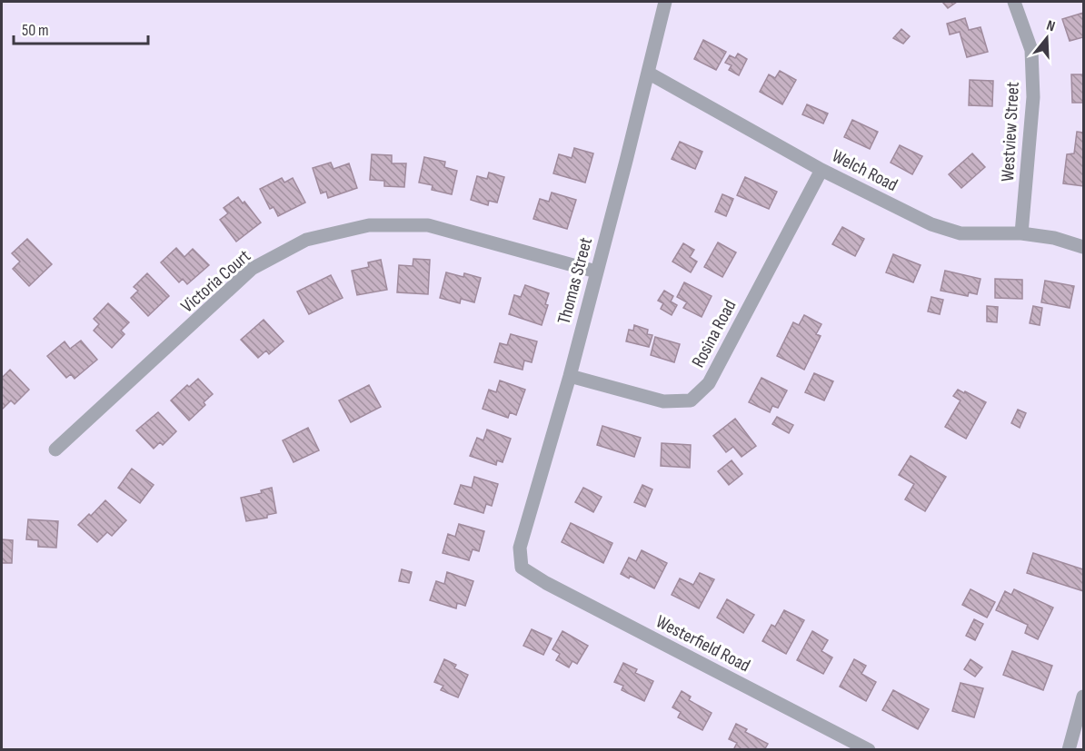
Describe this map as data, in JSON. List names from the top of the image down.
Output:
{
  "streets": {
    "street": [
      "Westview Street",
      "Welch Road",
      "Victoria Court",
      "Thomas Street",
      "Rosina Road",
      "Westerfield Road"
    ]
  },
  "crossings": [
    ["Westview Street", "Welch Road"],
    ["Welch Road", "Thomas Street"],
    ["Welch Road", "Rosina Road"],
    ["Victoria Court", "Thomas Street"],
    ["Thomas Street", "Rosina Road"],
    ["Thomas Street", "Westerfield Road"]
  ],
  "scale_bar": "50 m",
  "north": "top"
}
